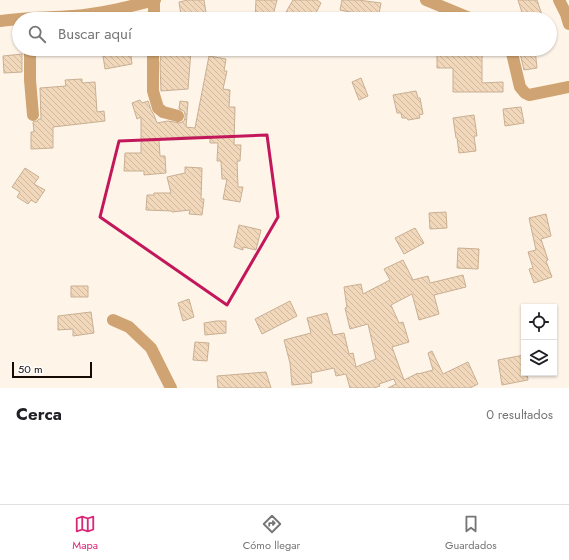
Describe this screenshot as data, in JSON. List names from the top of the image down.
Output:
{
  "scale_bar": "50 m",
  "page": {
    "search": "Buscar aquí",
    "scale": "50 m",
    "heading": ["Cerca", "0 resultados"],
    "nav": ["Mapa", "Cómo llegar", "Guardados"]
  }
}
